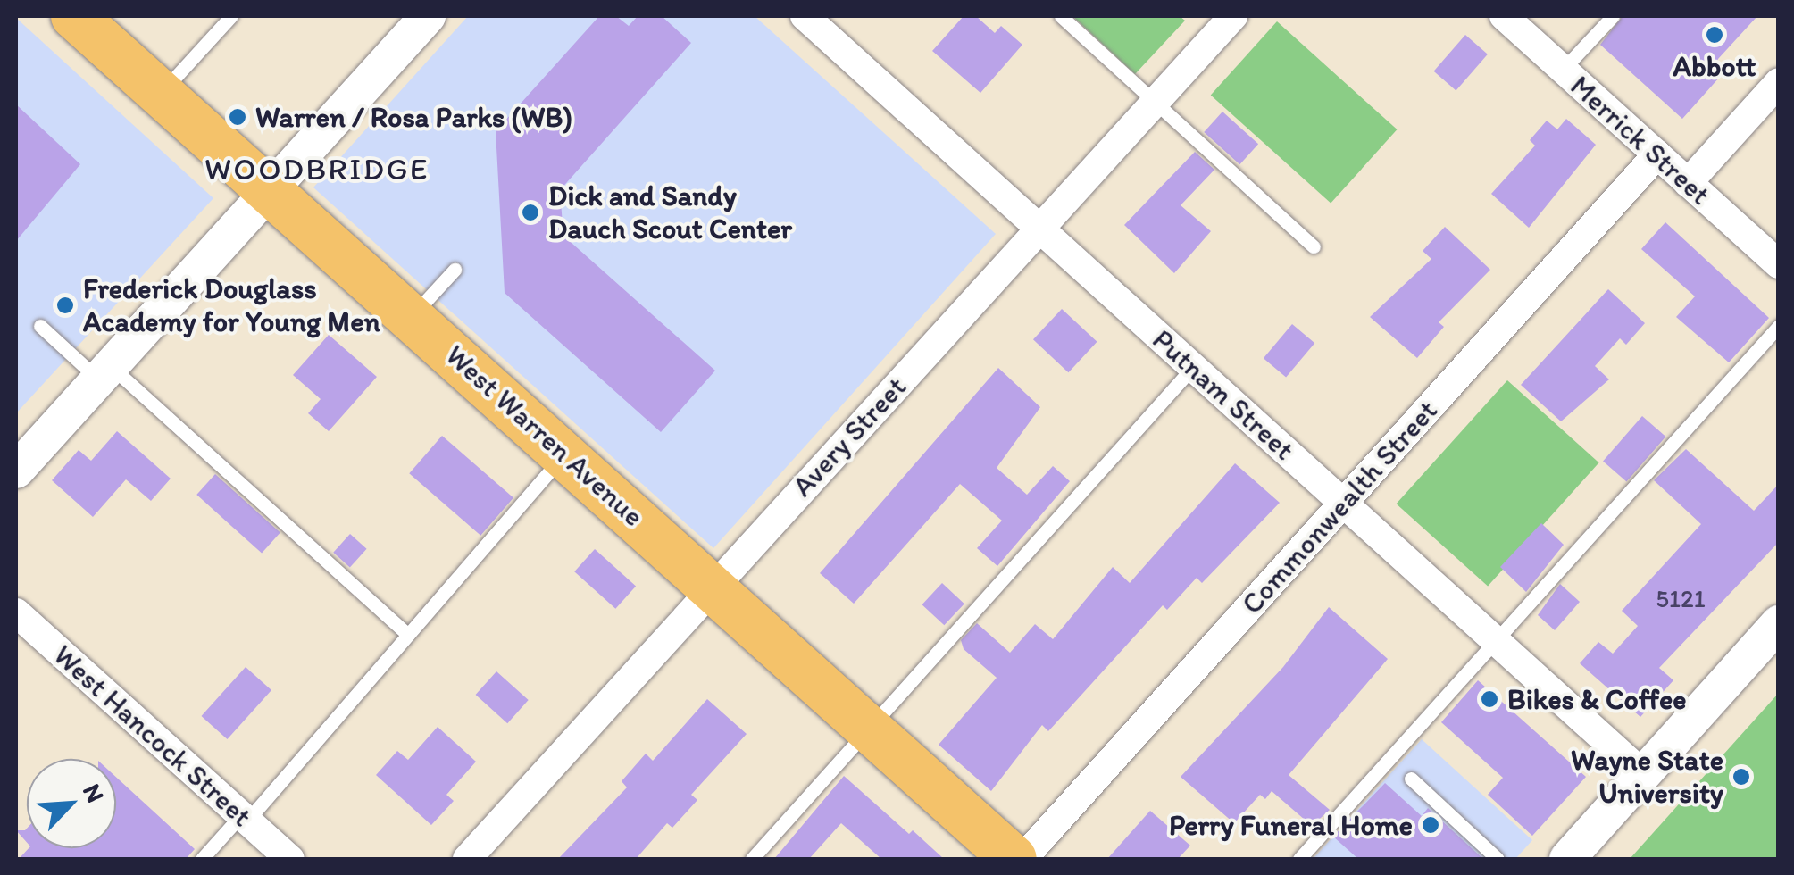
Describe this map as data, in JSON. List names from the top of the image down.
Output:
{
  "streets": {
    "main road": ["West Warren Avenue"],
    "street": [
      "Merrick Street",
      "Putnam Street",
      "Avery Street",
      "Commonwealth Street",
      "West Hancock Street"
    ]
  },
  "crossings": [
    ["Merrick Street", "Commonwealth Street"],
    ["Putnam Street", "Avery Street"],
    ["Putnam Street", "Commonwealth Street"],
    ["West Warren Avenue", "Avery Street"]
  ],
  "districts": ["WOODBRIDGE"],
  "places": [
    "Abbott",
    "Warren / Rosa Parks (WB)",
    "Dick and Sandy Dauch Scout Center",
    "Frederick Douglass Academy for Young Men",
    "Bikes & Coffee",
    "Wayne State University",
    "Perry Funeral Home"
  ],
  "house_numbers": ["5121"],
  "north": "top right"
}
